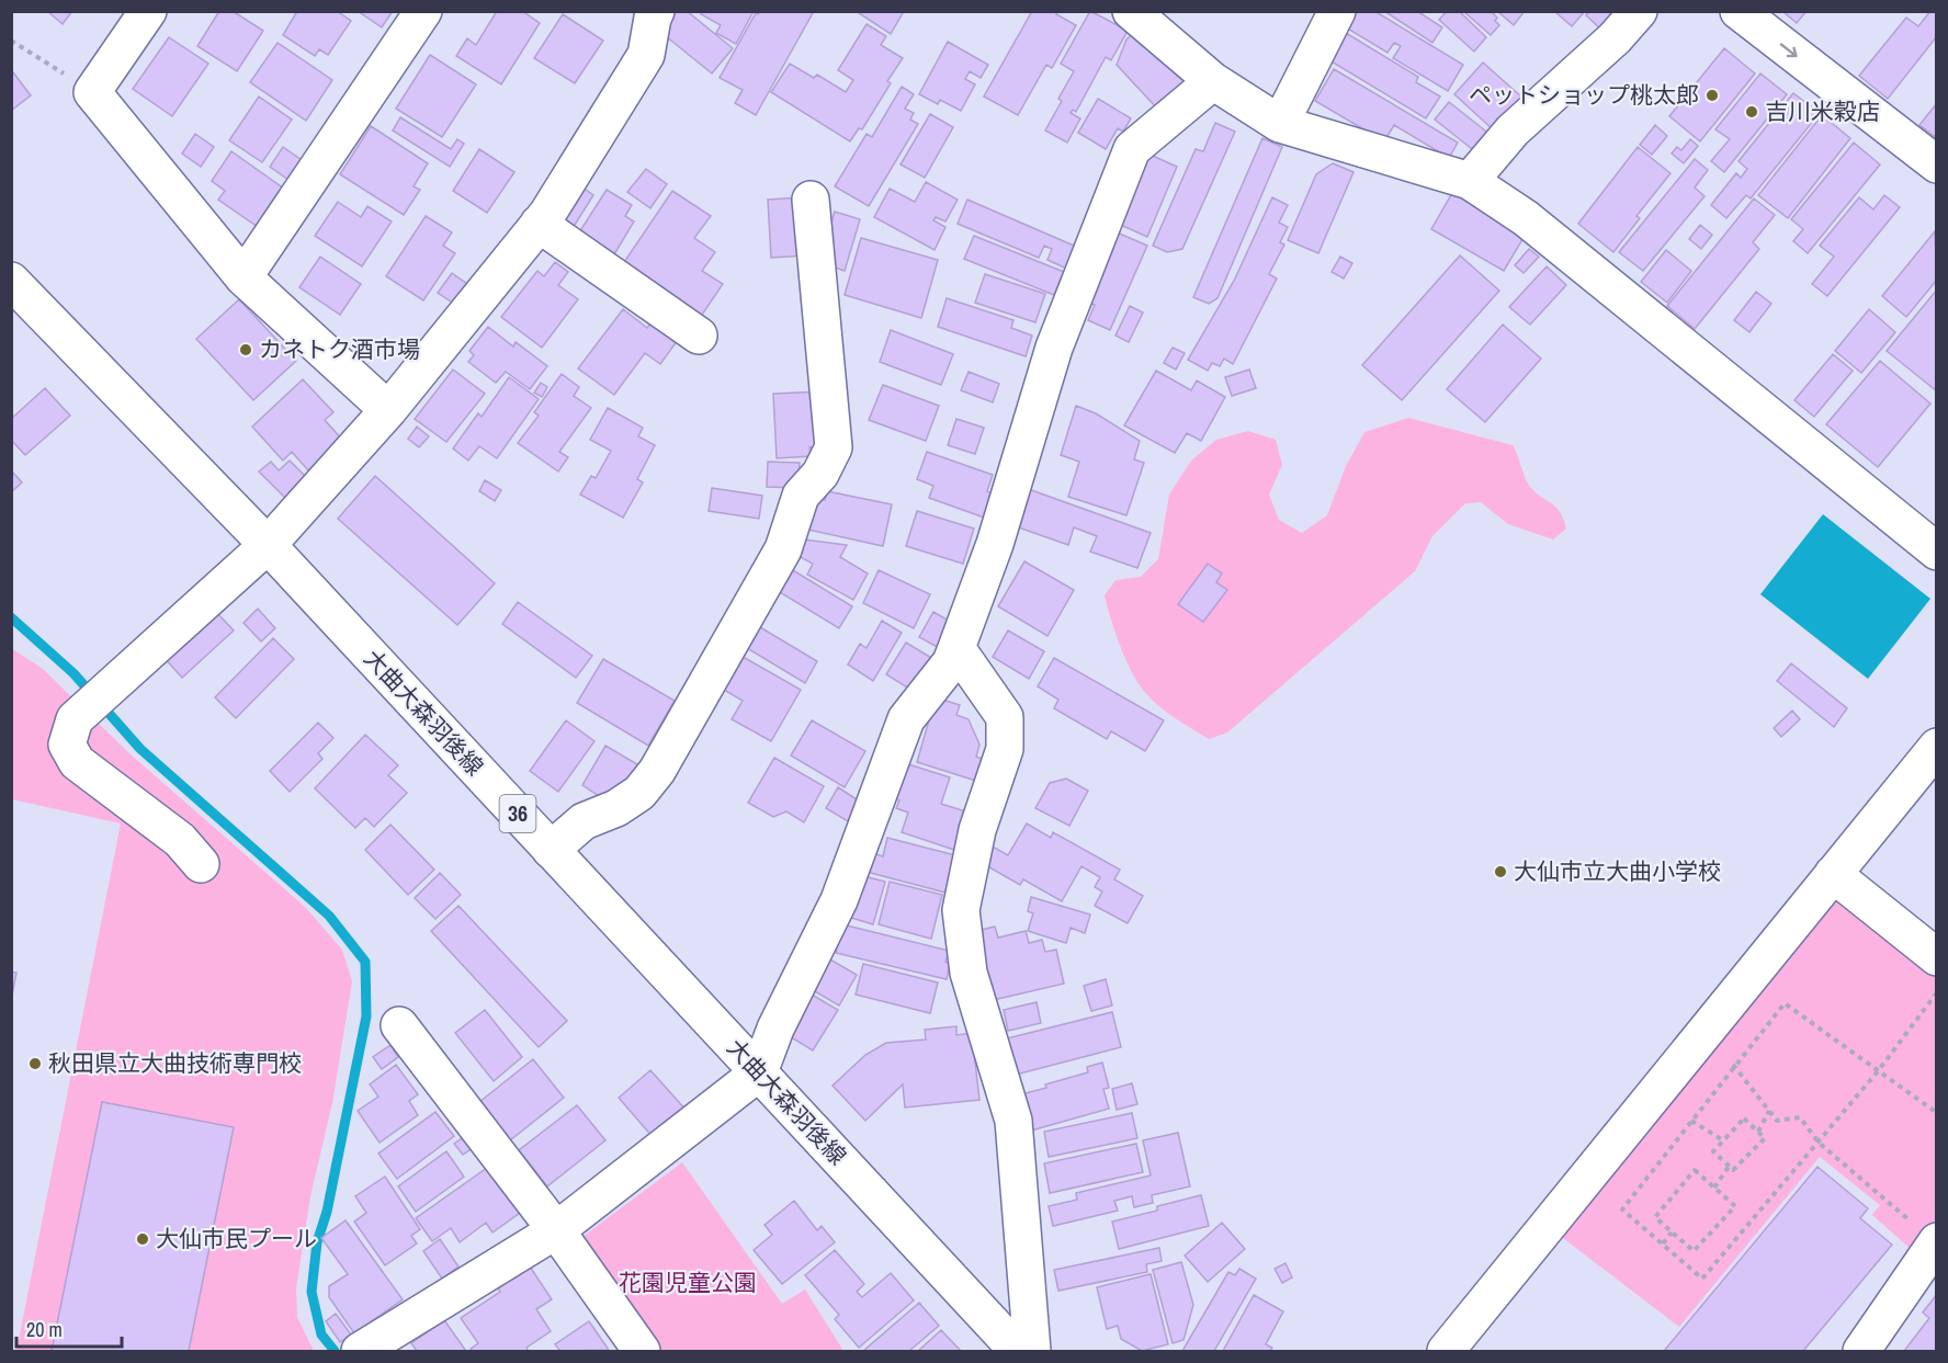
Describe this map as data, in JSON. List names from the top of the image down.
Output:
{
  "streets": {
    "street": ["大曲大森羽後線", "36"]
  },
  "parks": ["花園児童公園"],
  "places": [
    "ペットショップ桃太郎",
    "吉川米穀店",
    "カネトク酒市場",
    "大仙市立大曲小学校",
    "秋田県立大曲技術専門校",
    "大仙市民プール"
  ],
  "scale_bar": "20 m"
}
